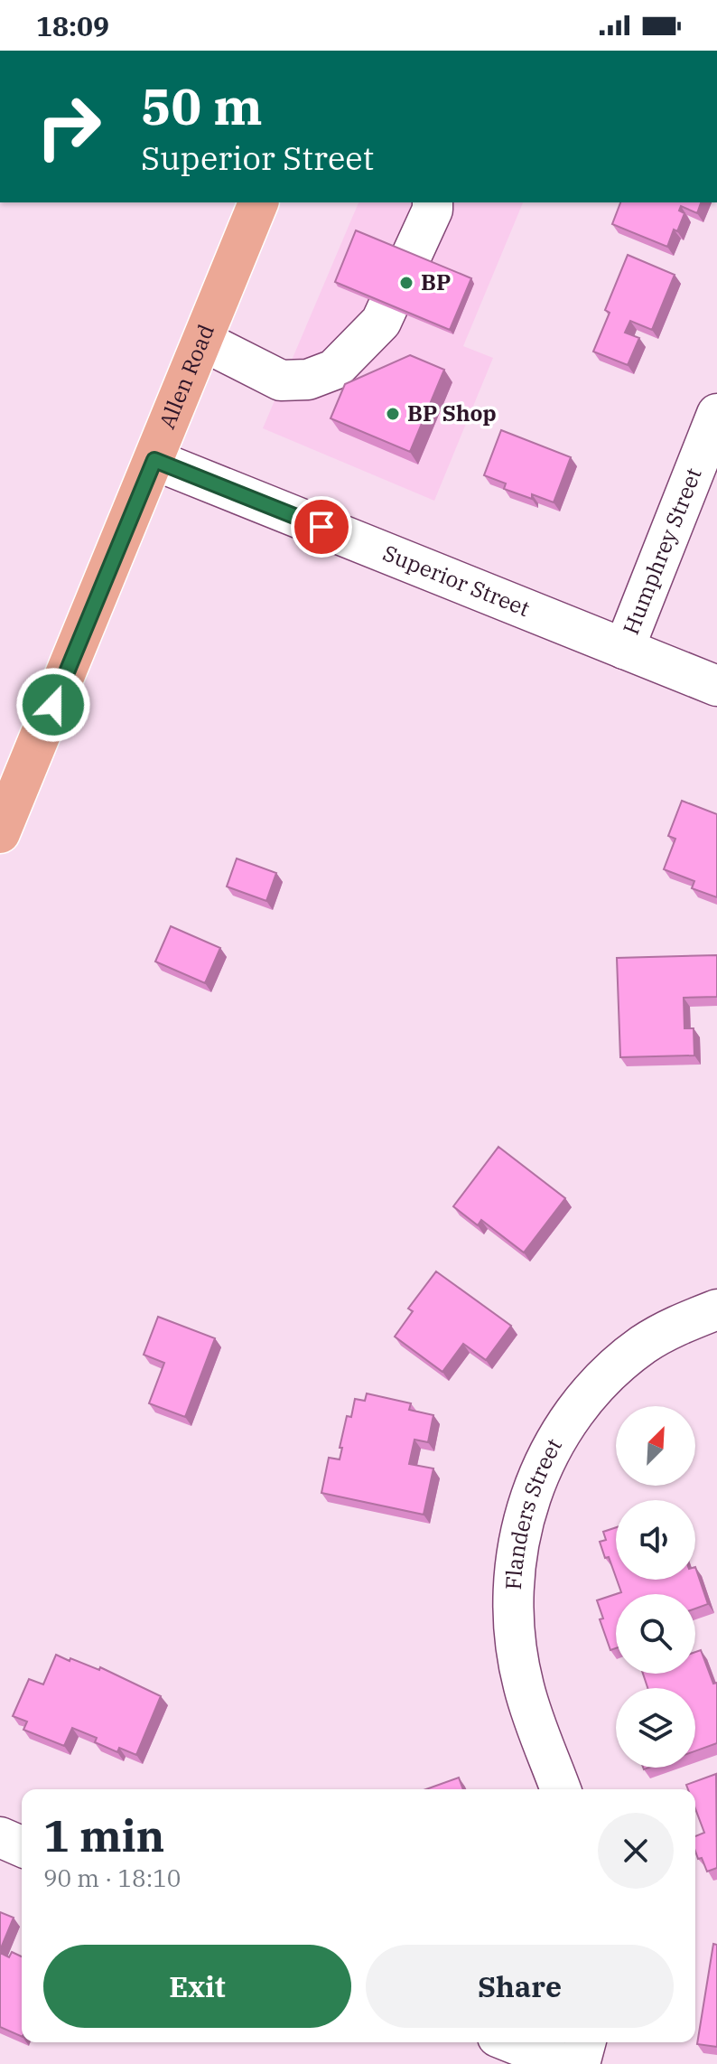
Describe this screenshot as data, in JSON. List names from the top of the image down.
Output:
{
  "streets": {
    "main road": ["Allen Road"],
    "street": ["Humphrey Street", "Superior Street", "Flanders Street"]
  },
  "crossings": [
    ["Allen Road", "Superior Street"],
    ["Humphrey Street", "Superior Street"]
  ],
  "places": ["BP", "BP Shop"],
  "north": "top right",
  "page": {
    "status": "18:09",
    "turn": ["50 m", "Superior Street"],
    "heading": ["1 min", "90 m · 18:10"],
    "buttons": ["Exit", "Share"]
  }
}
